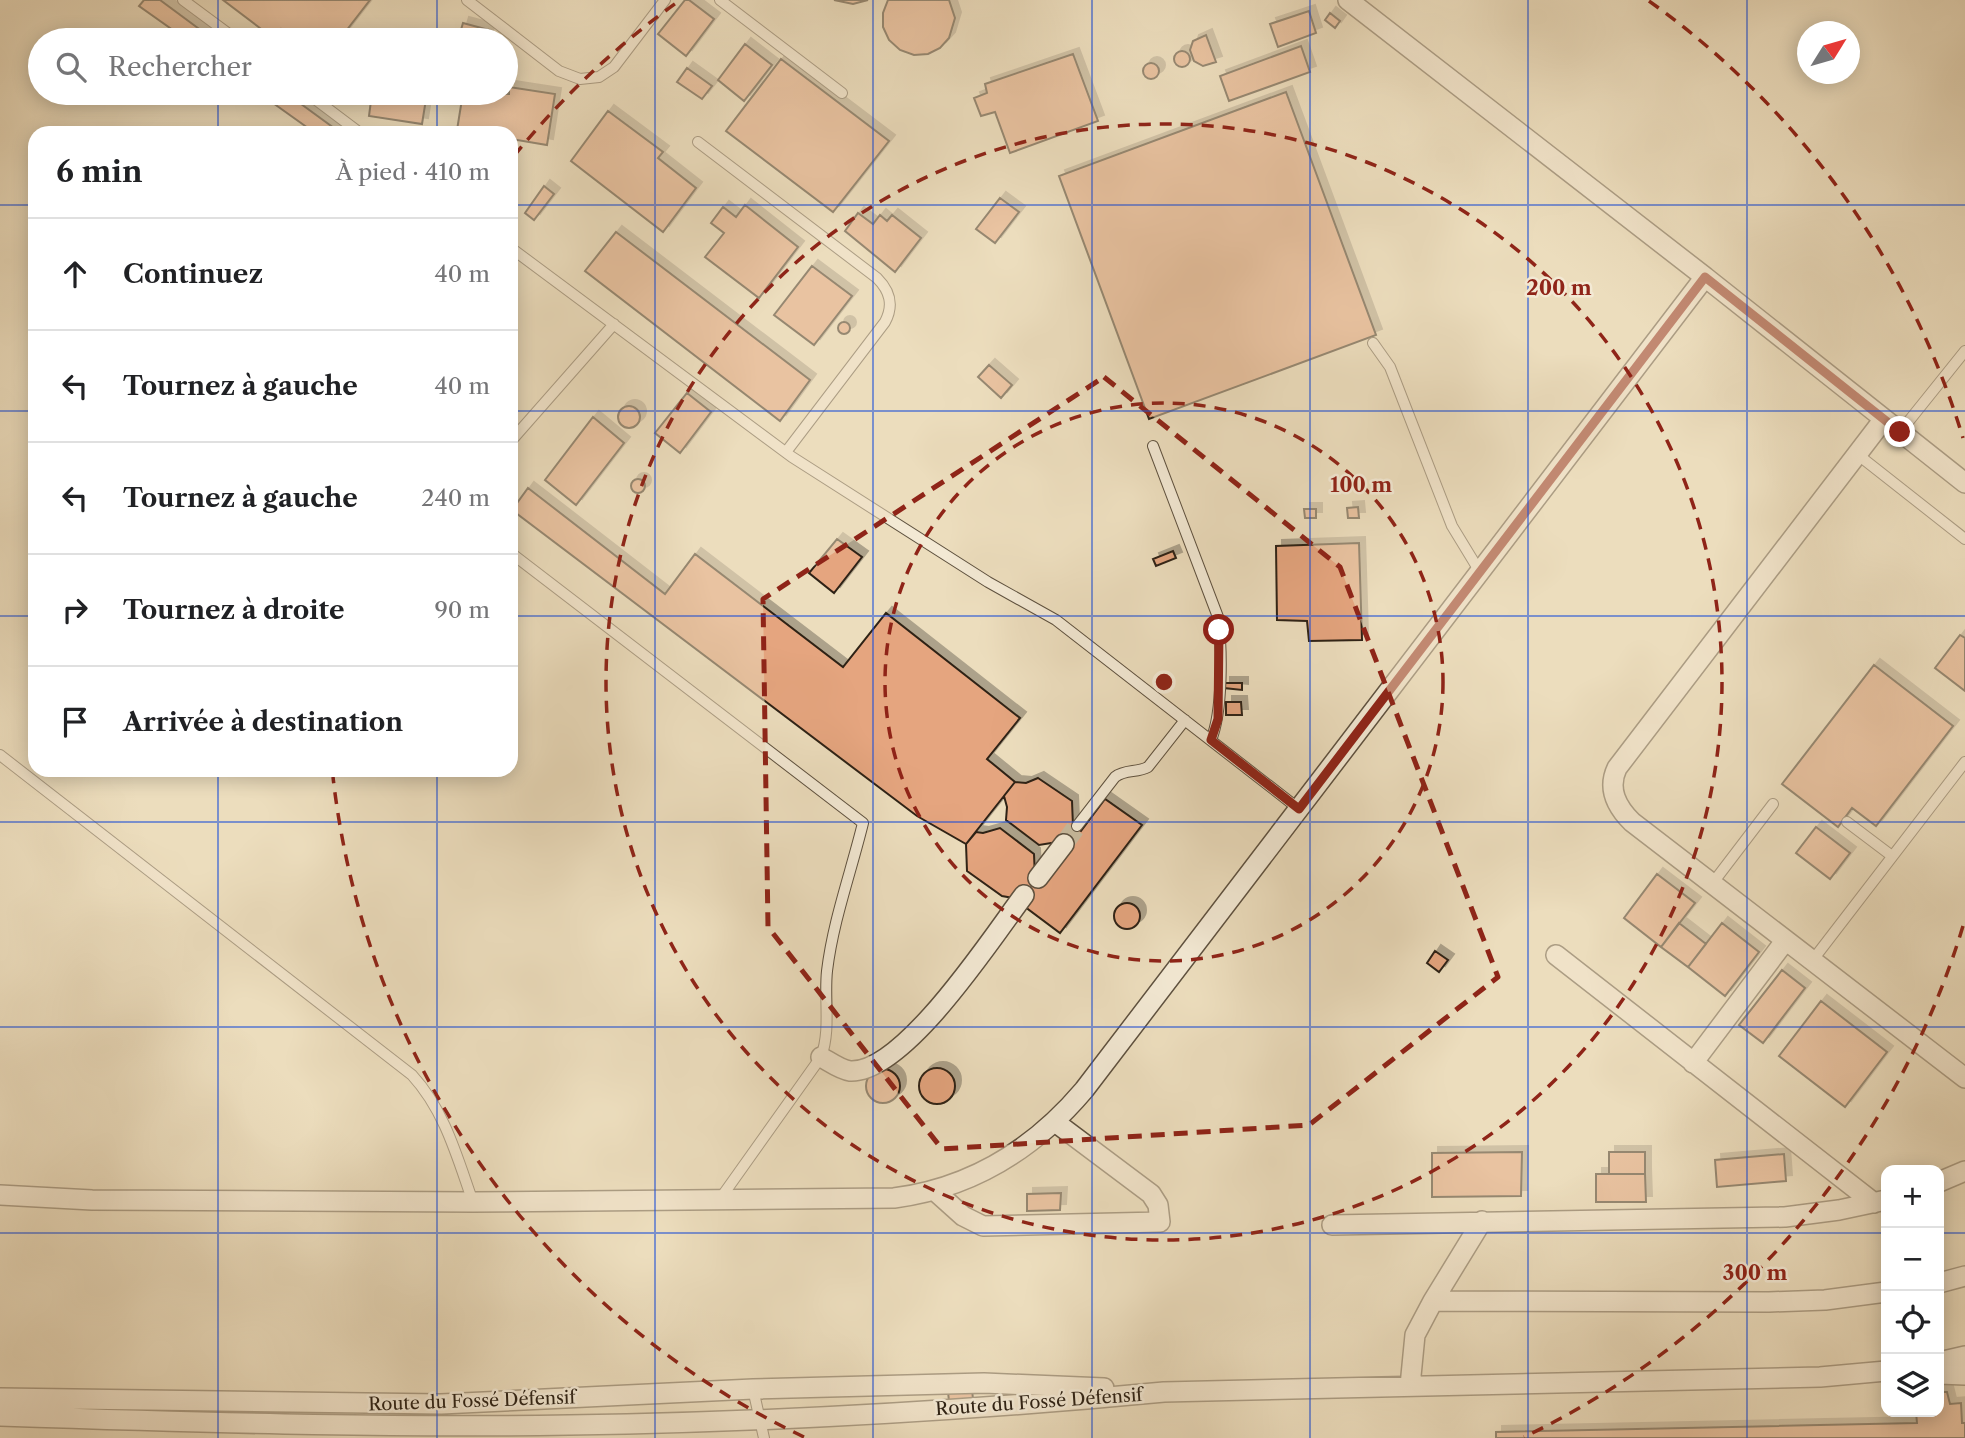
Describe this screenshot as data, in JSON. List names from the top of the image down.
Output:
{
  "streets": {
    "street": ["Route du Fossé Défensif"]
  },
  "north": "top right",
  "page": {
    "search": "Rechercher",
    "heading": ["6 min", "À pied · 410 m"],
    "list": [
      ["Continuez", "40 m"],
      ["Tournez à gauche", "40 m"],
      ["Tournez à gauche", "240 m"],
      ["Tournez à droite", "90 m"],
      "Arrivée à destination"
    ],
    "map_buttons": ["+", "−"]
  },
  "rings": ["200 m", "100 m", "300 m"]
}
